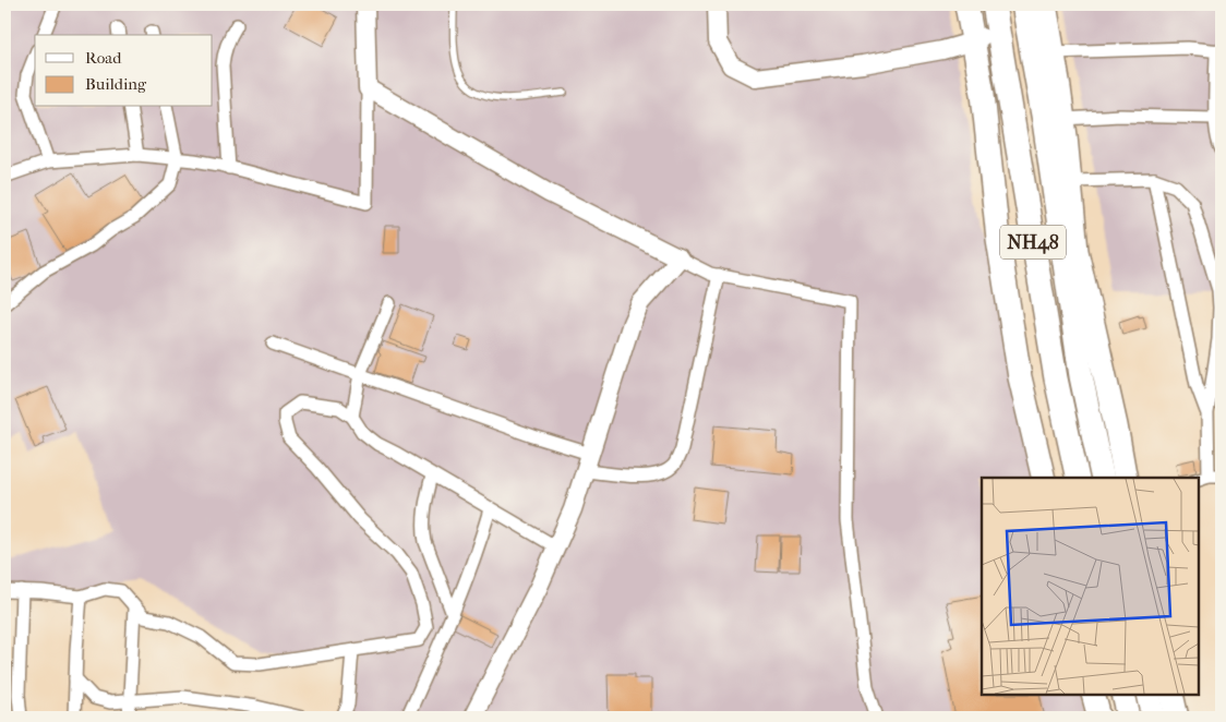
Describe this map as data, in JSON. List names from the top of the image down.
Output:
{
  "streets": {
    "highway": ["NH48"]
  },
  "legend": ["Road", "Building"]
}
